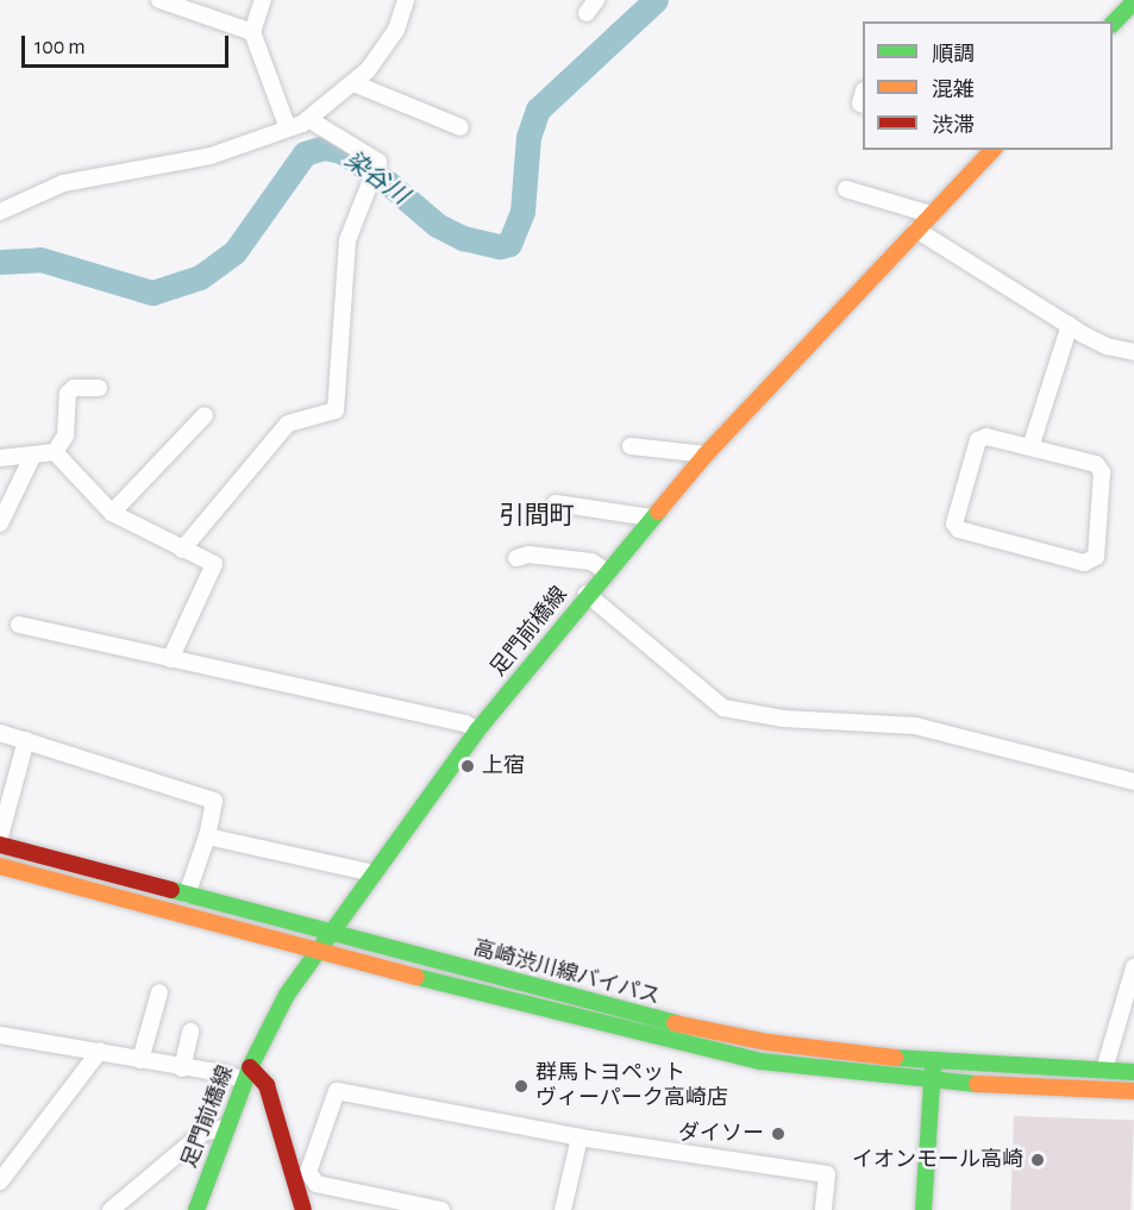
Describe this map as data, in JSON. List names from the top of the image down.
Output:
{
  "streets": {
    "main road": ["足門前橋線", "高崎渋川線バイパス"]
  },
  "crossings": [
    ["足門前橋線", "高崎渋川線バイパス"]
  ],
  "districts": ["引間町"],
  "water": ["染谷川"],
  "places": [
    "上宿",
    "群馬トヨペット ヴィーパーク高崎店",
    "ダイソー",
    "イオンモール高崎"
  ],
  "legend": ["順調", "混雑", "渋滞"],
  "scale_bar": "100 m"
}
